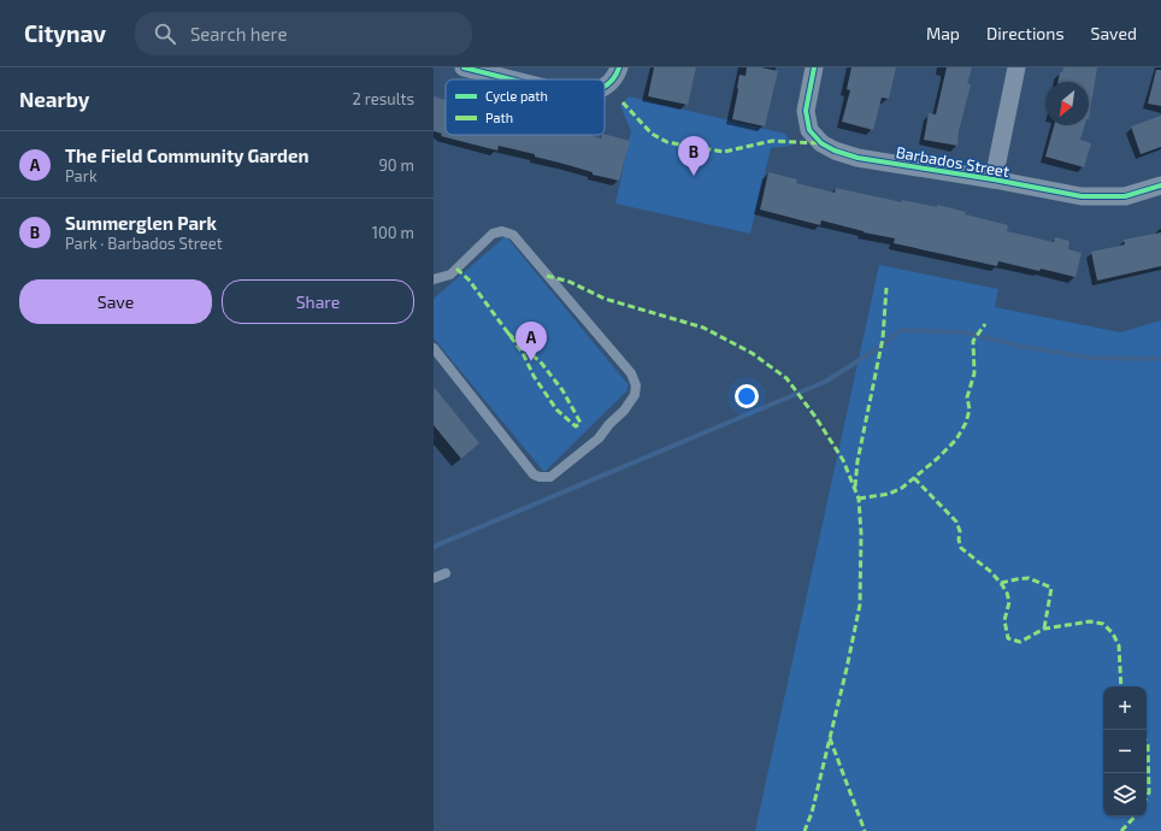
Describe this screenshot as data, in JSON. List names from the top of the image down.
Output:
{
  "streets": {
    "street": ["Barbados Street"]
  },
  "legend": ["Cycle path", "Path"],
  "north": "bottom left",
  "page": {
    "header": "Citynav",
    "search": "Search here",
    "nav": ["Map", "Directions", "Saved"],
    "heading": ["Nearby", "2 results"],
    "list": [
      {
        "mark": "A",
        "name": "The Field Community Garden",
        "note": "Park",
        "value": "90 m"
      },
      {
        "mark": "B",
        "name": "Summerglen Park",
        "note": "Park · Barbados Street",
        "value": "100 m"
      }
    ],
    "pins": ["B", "A"],
    "buttons": ["Save", "Share"],
    "map_buttons": ["+", "−"]
  }
}
